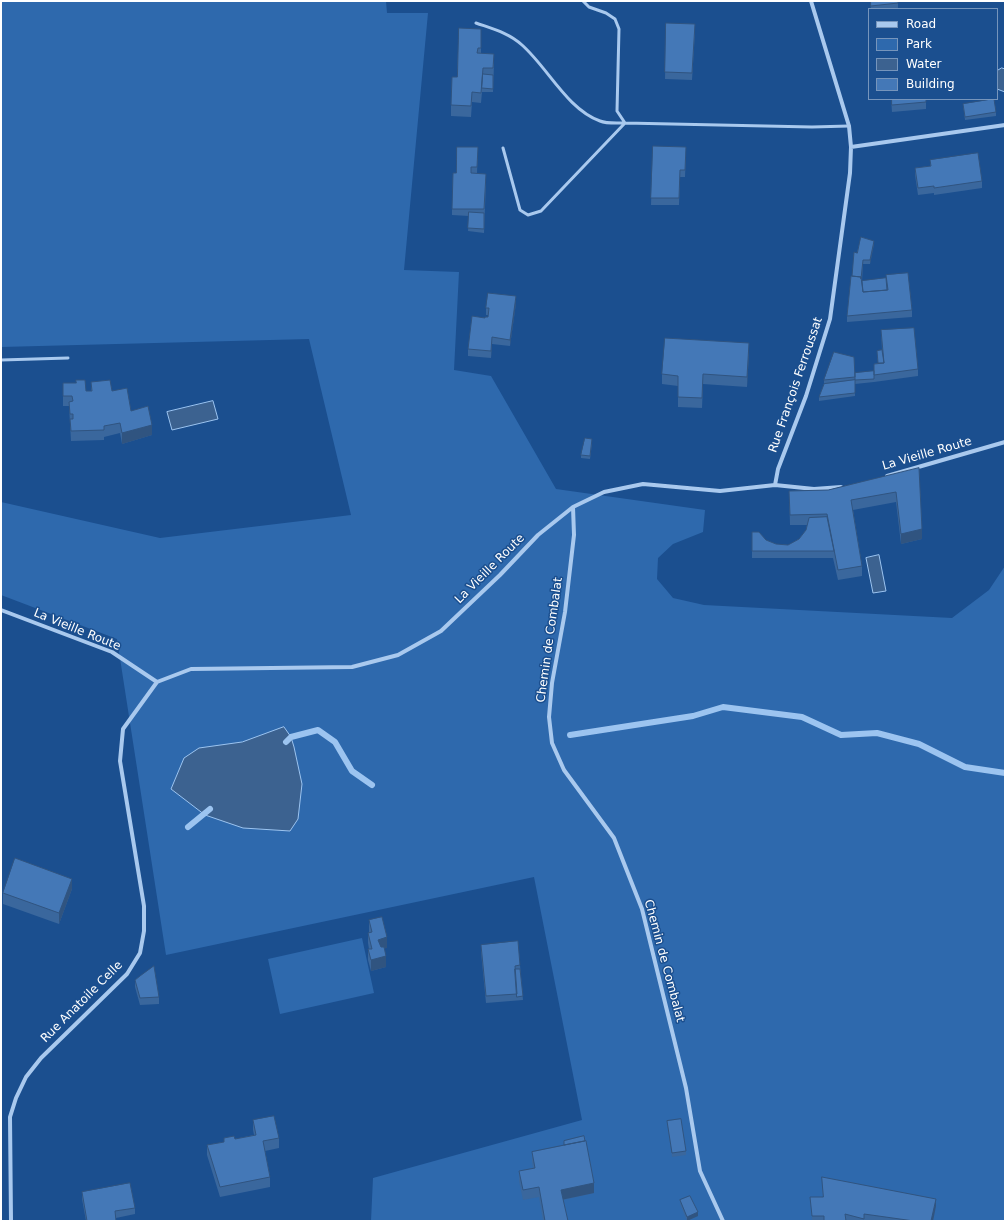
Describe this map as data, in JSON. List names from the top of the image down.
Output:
{
  "streets": {
    "street": [
      "Rue François Ferroussat",
      "La Vieille Route",
      "Chemin de Combalat",
      "Rue Anatoile Celle"
    ]
  },
  "crossings": [
    ["Rue François Ferroussat", "La Vieille Route"],
    ["La Vieille Route", "Chemin de Combalat"],
    ["La Vieille Route", "Rue Anatoile Celle"]
  ],
  "legend": [
    "Road",
    "Park",
    "Water",
    "Building"
  ]
}
